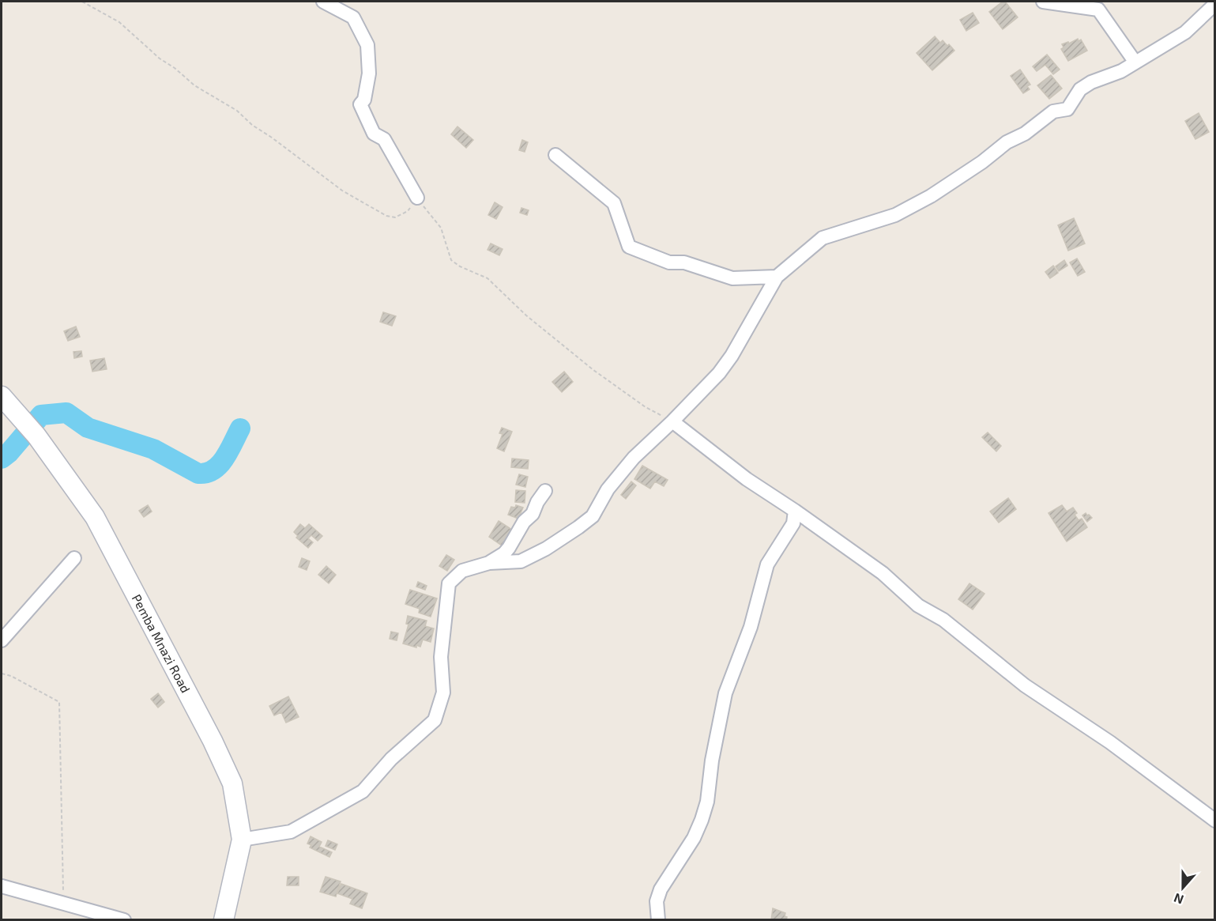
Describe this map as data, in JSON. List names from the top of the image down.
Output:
{
  "streets": {
    "main road": ["Pemba Mnazi Road"]
  },
  "north": "bottom"
}
